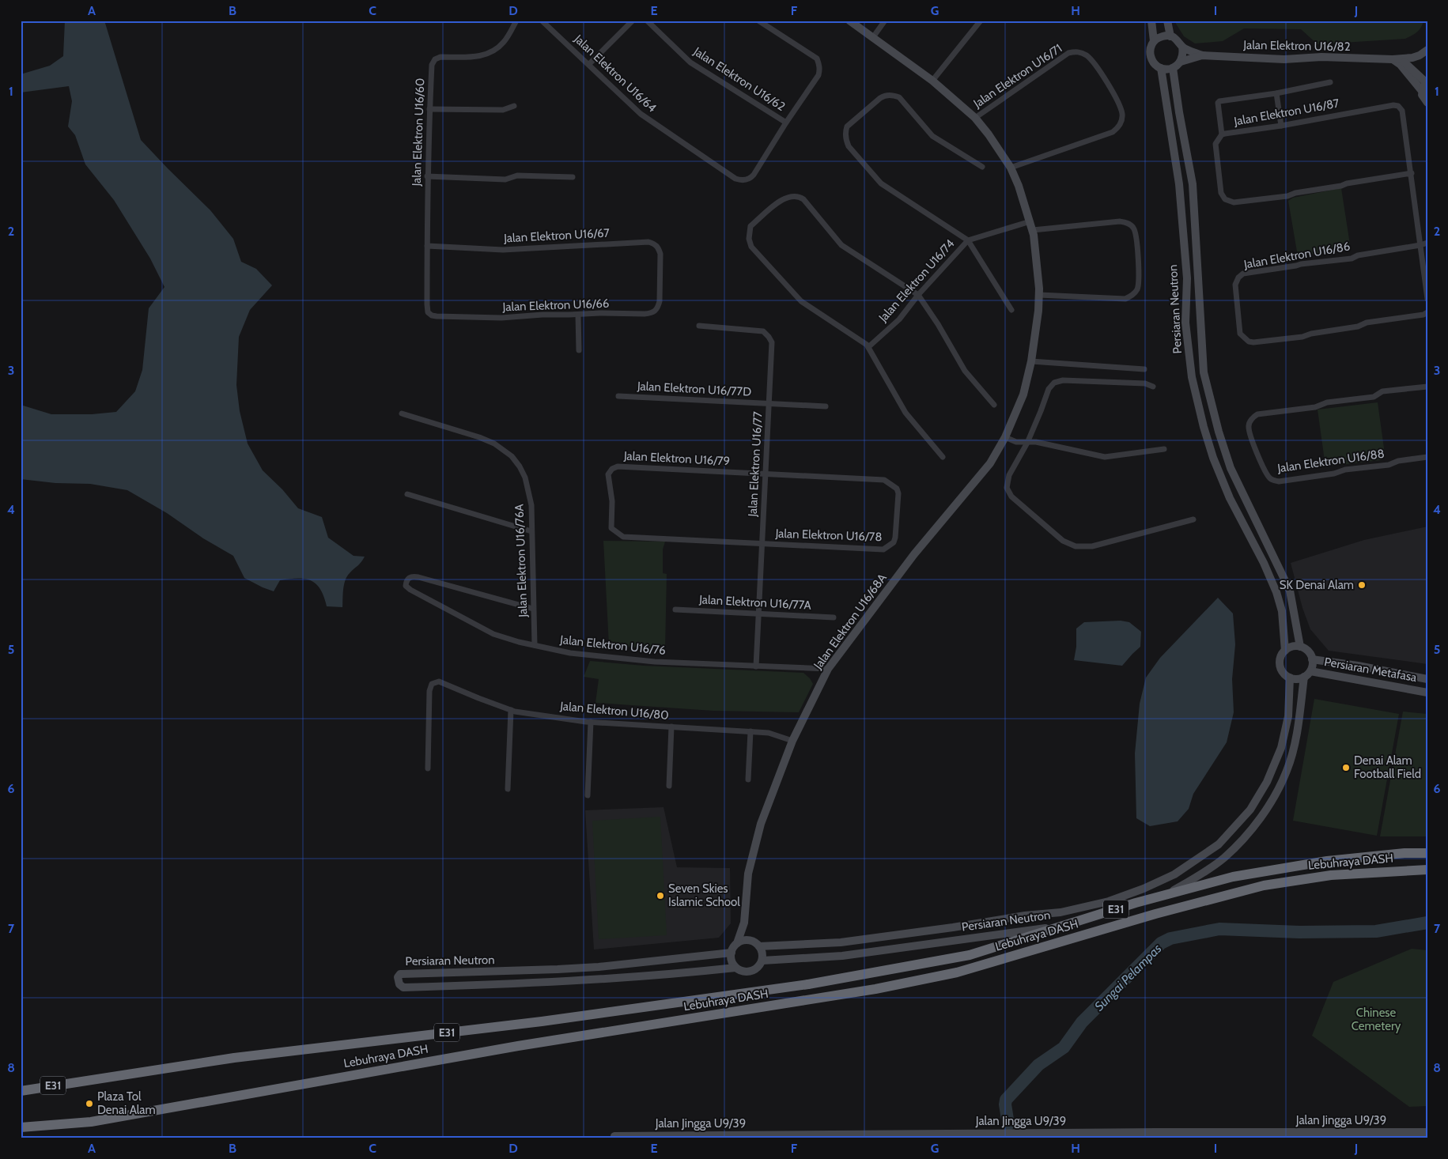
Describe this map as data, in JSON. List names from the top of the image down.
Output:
{
  "streets": {
    "highway": ["Lebuhraya DASH", "E31"],
    "street": [
      "Jalan Elektron U16/82",
      "Jalan Elektron U16/64",
      "Jalan Elektron U16/71",
      "Jalan Elektron U16/62",
      "Jalan Elektron U16/87",
      "Jalan Elektron U16/60",
      "Jalan Elektron U16/67",
      "Jalan Elektron U16/86",
      "Jalan Elektron U16/74",
      "Jalan Elektron U16/66",
      "Persiaran Neutron",
      "Jalan Elektron U16/77D",
      "Jalan Elektron U16/79",
      "Jalan Elektron U16/88",
      "Jalan Elektron U16/77",
      "Jalan Elektron U16/78",
      "Jalan Elektron U16/76A",
      "Jalan Elektron U16/77A",
      "Jalan Elektron U16/68A",
      "Jalan Elektron U16/76",
      "Persiaran Metafasa",
      "Jalan Elektron U16/80",
      "Jalan Jingga U9/39"
    ]
  },
  "crossings": [
    ["Jalan Elektron U16/64", "Jalan Elektron U16/62"],
    ["Jalan Elektron U16/71", "Jalan Elektron U16/68A"],
    ["Jalan Elektron U16/60", "Jalan Elektron U16/67"],
    ["Jalan Elektron U16/60", "Jalan Elektron U16/66"],
    ["Jalan Elektron U16/67", "Jalan Elektron U16/66"],
    ["Jalan Elektron U16/74", "Jalan Elektron U16/68A"],
    ["Persiaran Neutron", "Persiaran Metafasa"],
    ["Jalan Elektron U16/77D", "Jalan Elektron U16/77"],
    ["Jalan Elektron U16/79", "Jalan Elektron U16/77"],
    ["Jalan Elektron U16/79", "Jalan Elektron U16/78"],
    ["Jalan Elektron U16/77", "Jalan Elektron U16/78"],
    ["Jalan Elektron U16/77", "Jalan Elektron U16/77A"],
    ["Jalan Elektron U16/77", "Jalan Elektron U16/76"],
    ["Jalan Elektron U16/76A", "Jalan Elektron U16/76"],
    ["Jalan Elektron U16/68A", "Jalan Elektron U16/76"],
    ["Jalan Elektron U16/68A", "Jalan Elektron U16/80"]
  ],
  "water": ["Sungai Pelampas"],
  "parks": ["Chinese Cemetery"],
  "places": [
    "SK Denai Alam",
    "Denai Alam Football Field",
    "Seven Skies Islamic School",
    "Plaza Tol Denai Alam"
  ],
  "grid": {
    "columns": [
      "A",
      "B",
      "C",
      "D",
      "E",
      "F",
      "G",
      "H",
      "I",
      "J"
    ],
    "rows": [
      "1",
      "2",
      "3",
      "4",
      "5",
      "6",
      "7",
      "8"
    ]
  }
}
